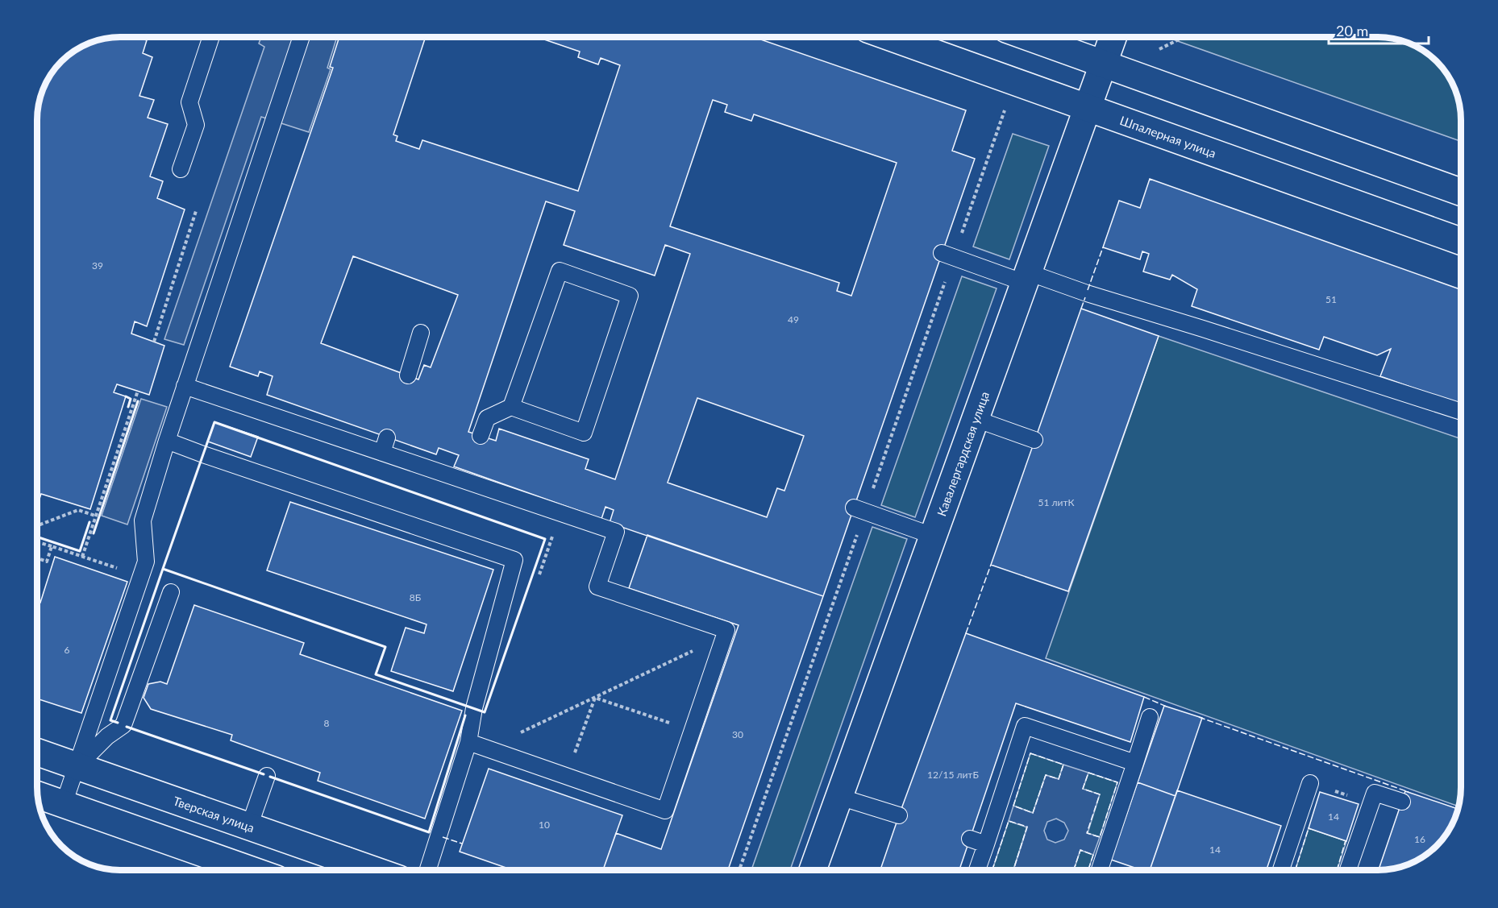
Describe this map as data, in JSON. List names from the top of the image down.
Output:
{
  "streets": {
    "street": ["Шпалерная улица", "Кавалергардская улица", "Тверская улица"]
  },
  "crossings": [
    ["Шпалерная улица", "Кавалергардская улица"]
  ],
  "house_numbers": [
    "39",
    "51",
    "49",
    "51 литК",
    "8Б",
    "6",
    "8",
    "30",
    "12/15 литБ",
    "14",
    "10",
    "16",
    "14"
  ],
  "scale_bar": "20 m"
}
